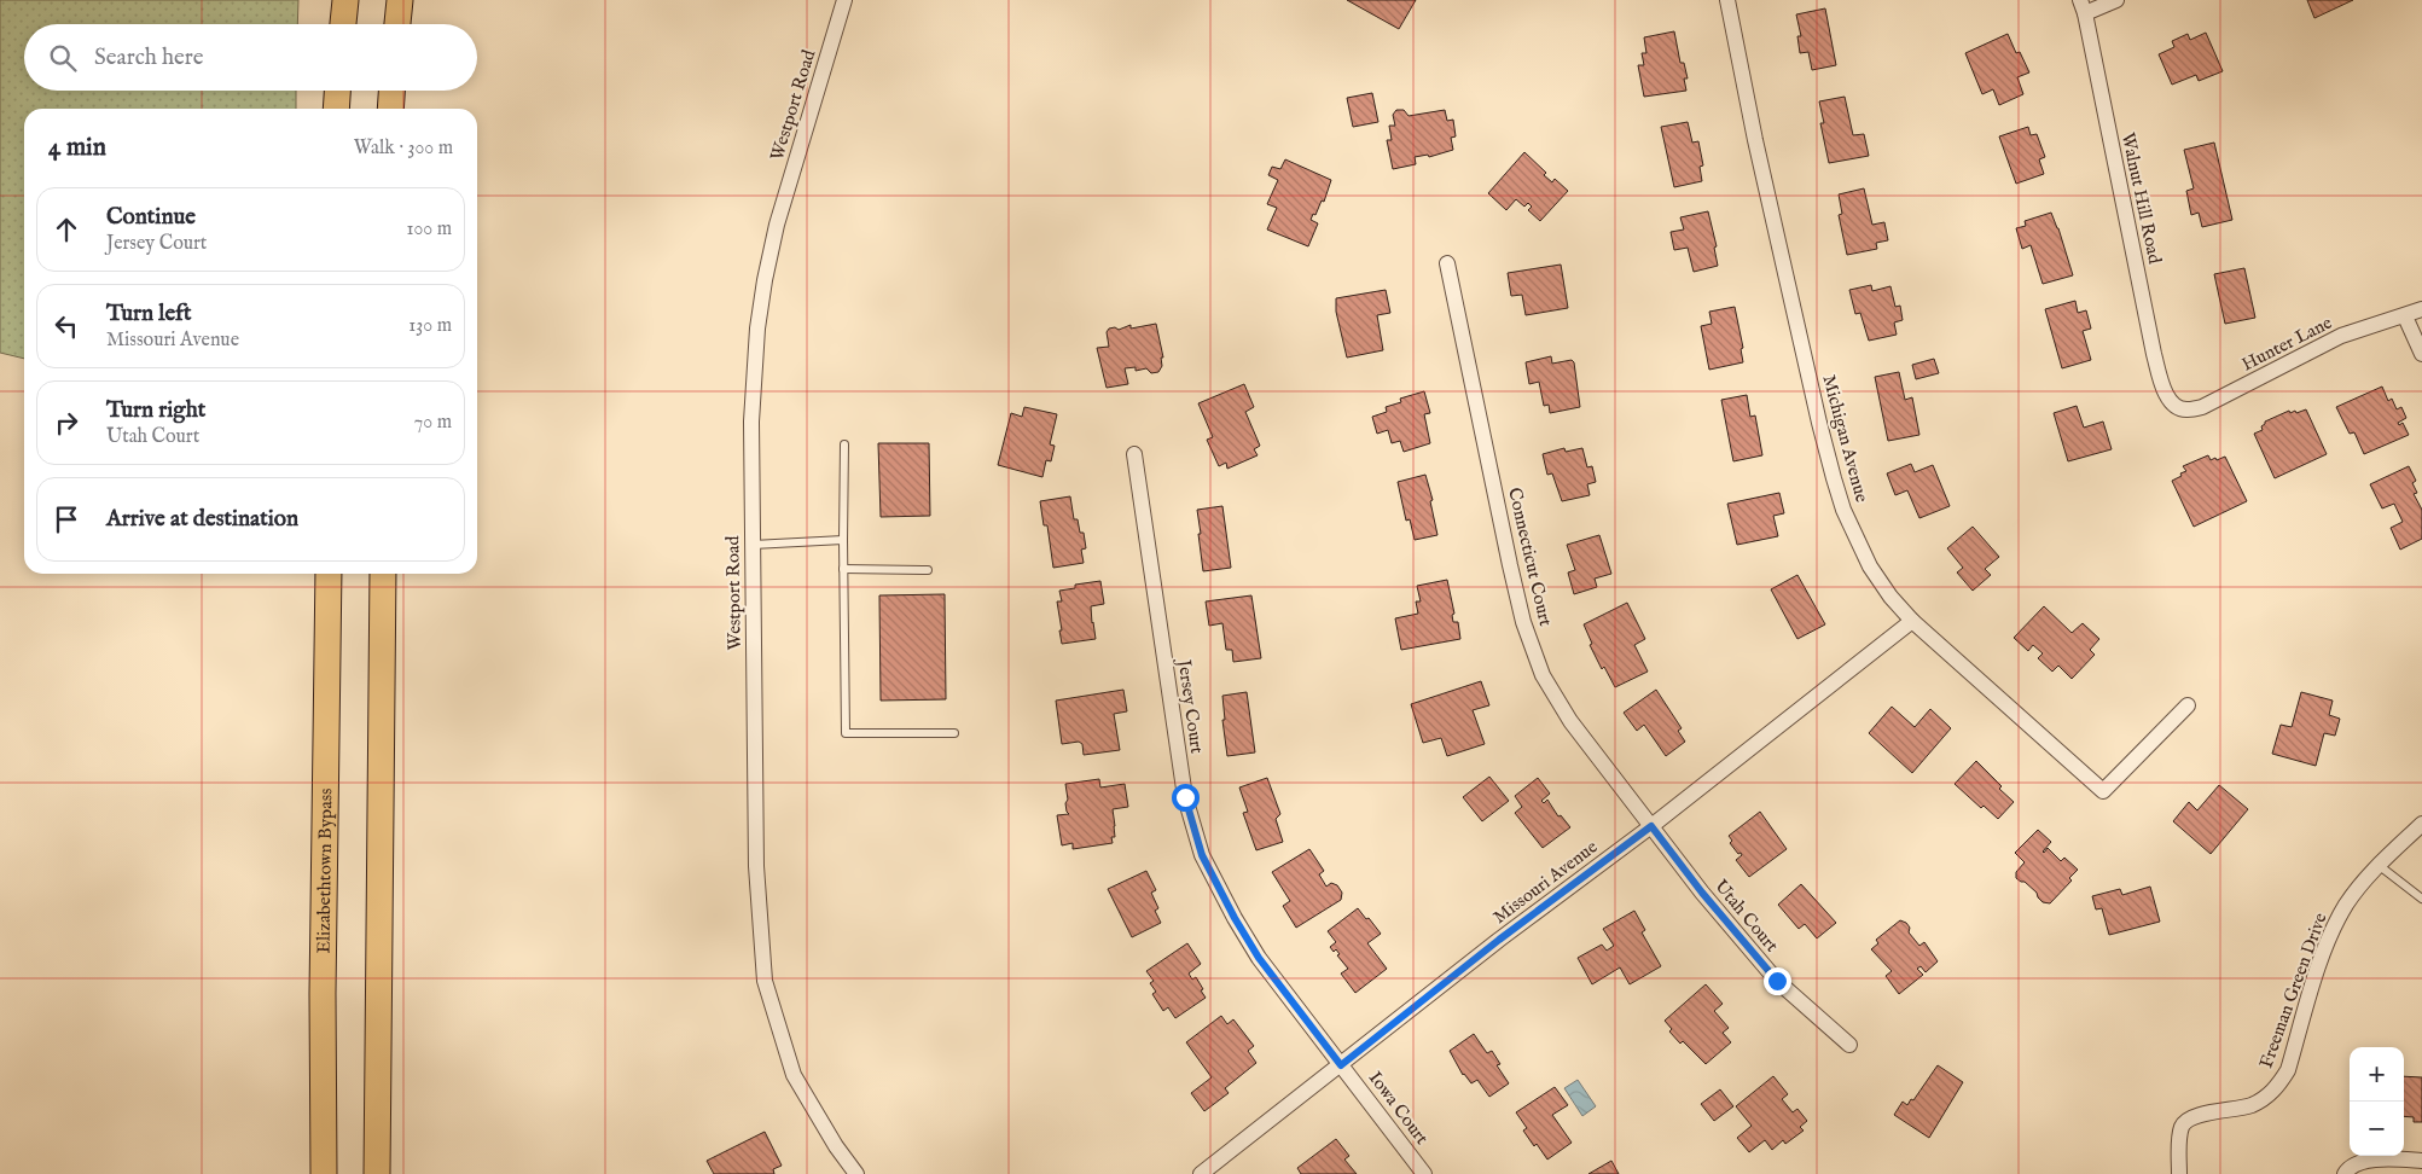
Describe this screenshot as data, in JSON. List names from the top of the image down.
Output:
{
  "streets": {
    "highway": ["Elizabethtown Bypass"],
    "street": [
      "Westport Road",
      "Walnut Hill Road",
      "Hunter Lane",
      "Michigan Avenue",
      "Connecticut Court",
      "Jersey Court",
      "Missouri Avenue",
      "Utah Court",
      "Freeman Green Drive",
      "Iowa Court"
    ]
  },
  "crossings": [
    ["Walnut Hill Road", "Hunter Lane"],
    ["Michigan Avenue", "Missouri Avenue"],
    ["Connecticut Court", "Missouri Avenue"],
    ["Connecticut Court", "Utah Court"],
    ["Jersey Court", "Missouri Avenue"],
    ["Jersey Court", "Iowa Court"],
    ["Missouri Avenue", "Utah Court"],
    ["Missouri Avenue", "Iowa Court"]
  ],
  "page": {
    "search": "Search here",
    "heading": ["4 min", "Walk · 300 m"],
    "list": [
      ["Continue", "Jersey Court", "100 m"],
      ["Turn left", "Missouri Avenue", "130 m"],
      ["Turn right", "Utah Court", "70 m"],
      "Arrive at destination"
    ],
    "map_buttons": ["+", "−"]
  }
}
